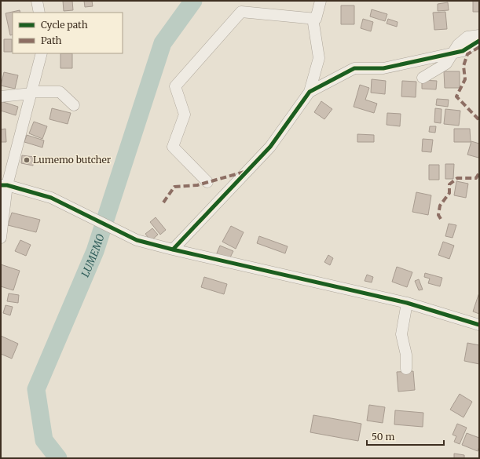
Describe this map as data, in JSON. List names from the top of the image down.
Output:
{
  "water": ["LUMEMO"],
  "places": ["Lumemo butcher"],
  "legend": ["Cycle path", "Path"],
  "scale_bar": "50 m"
}
